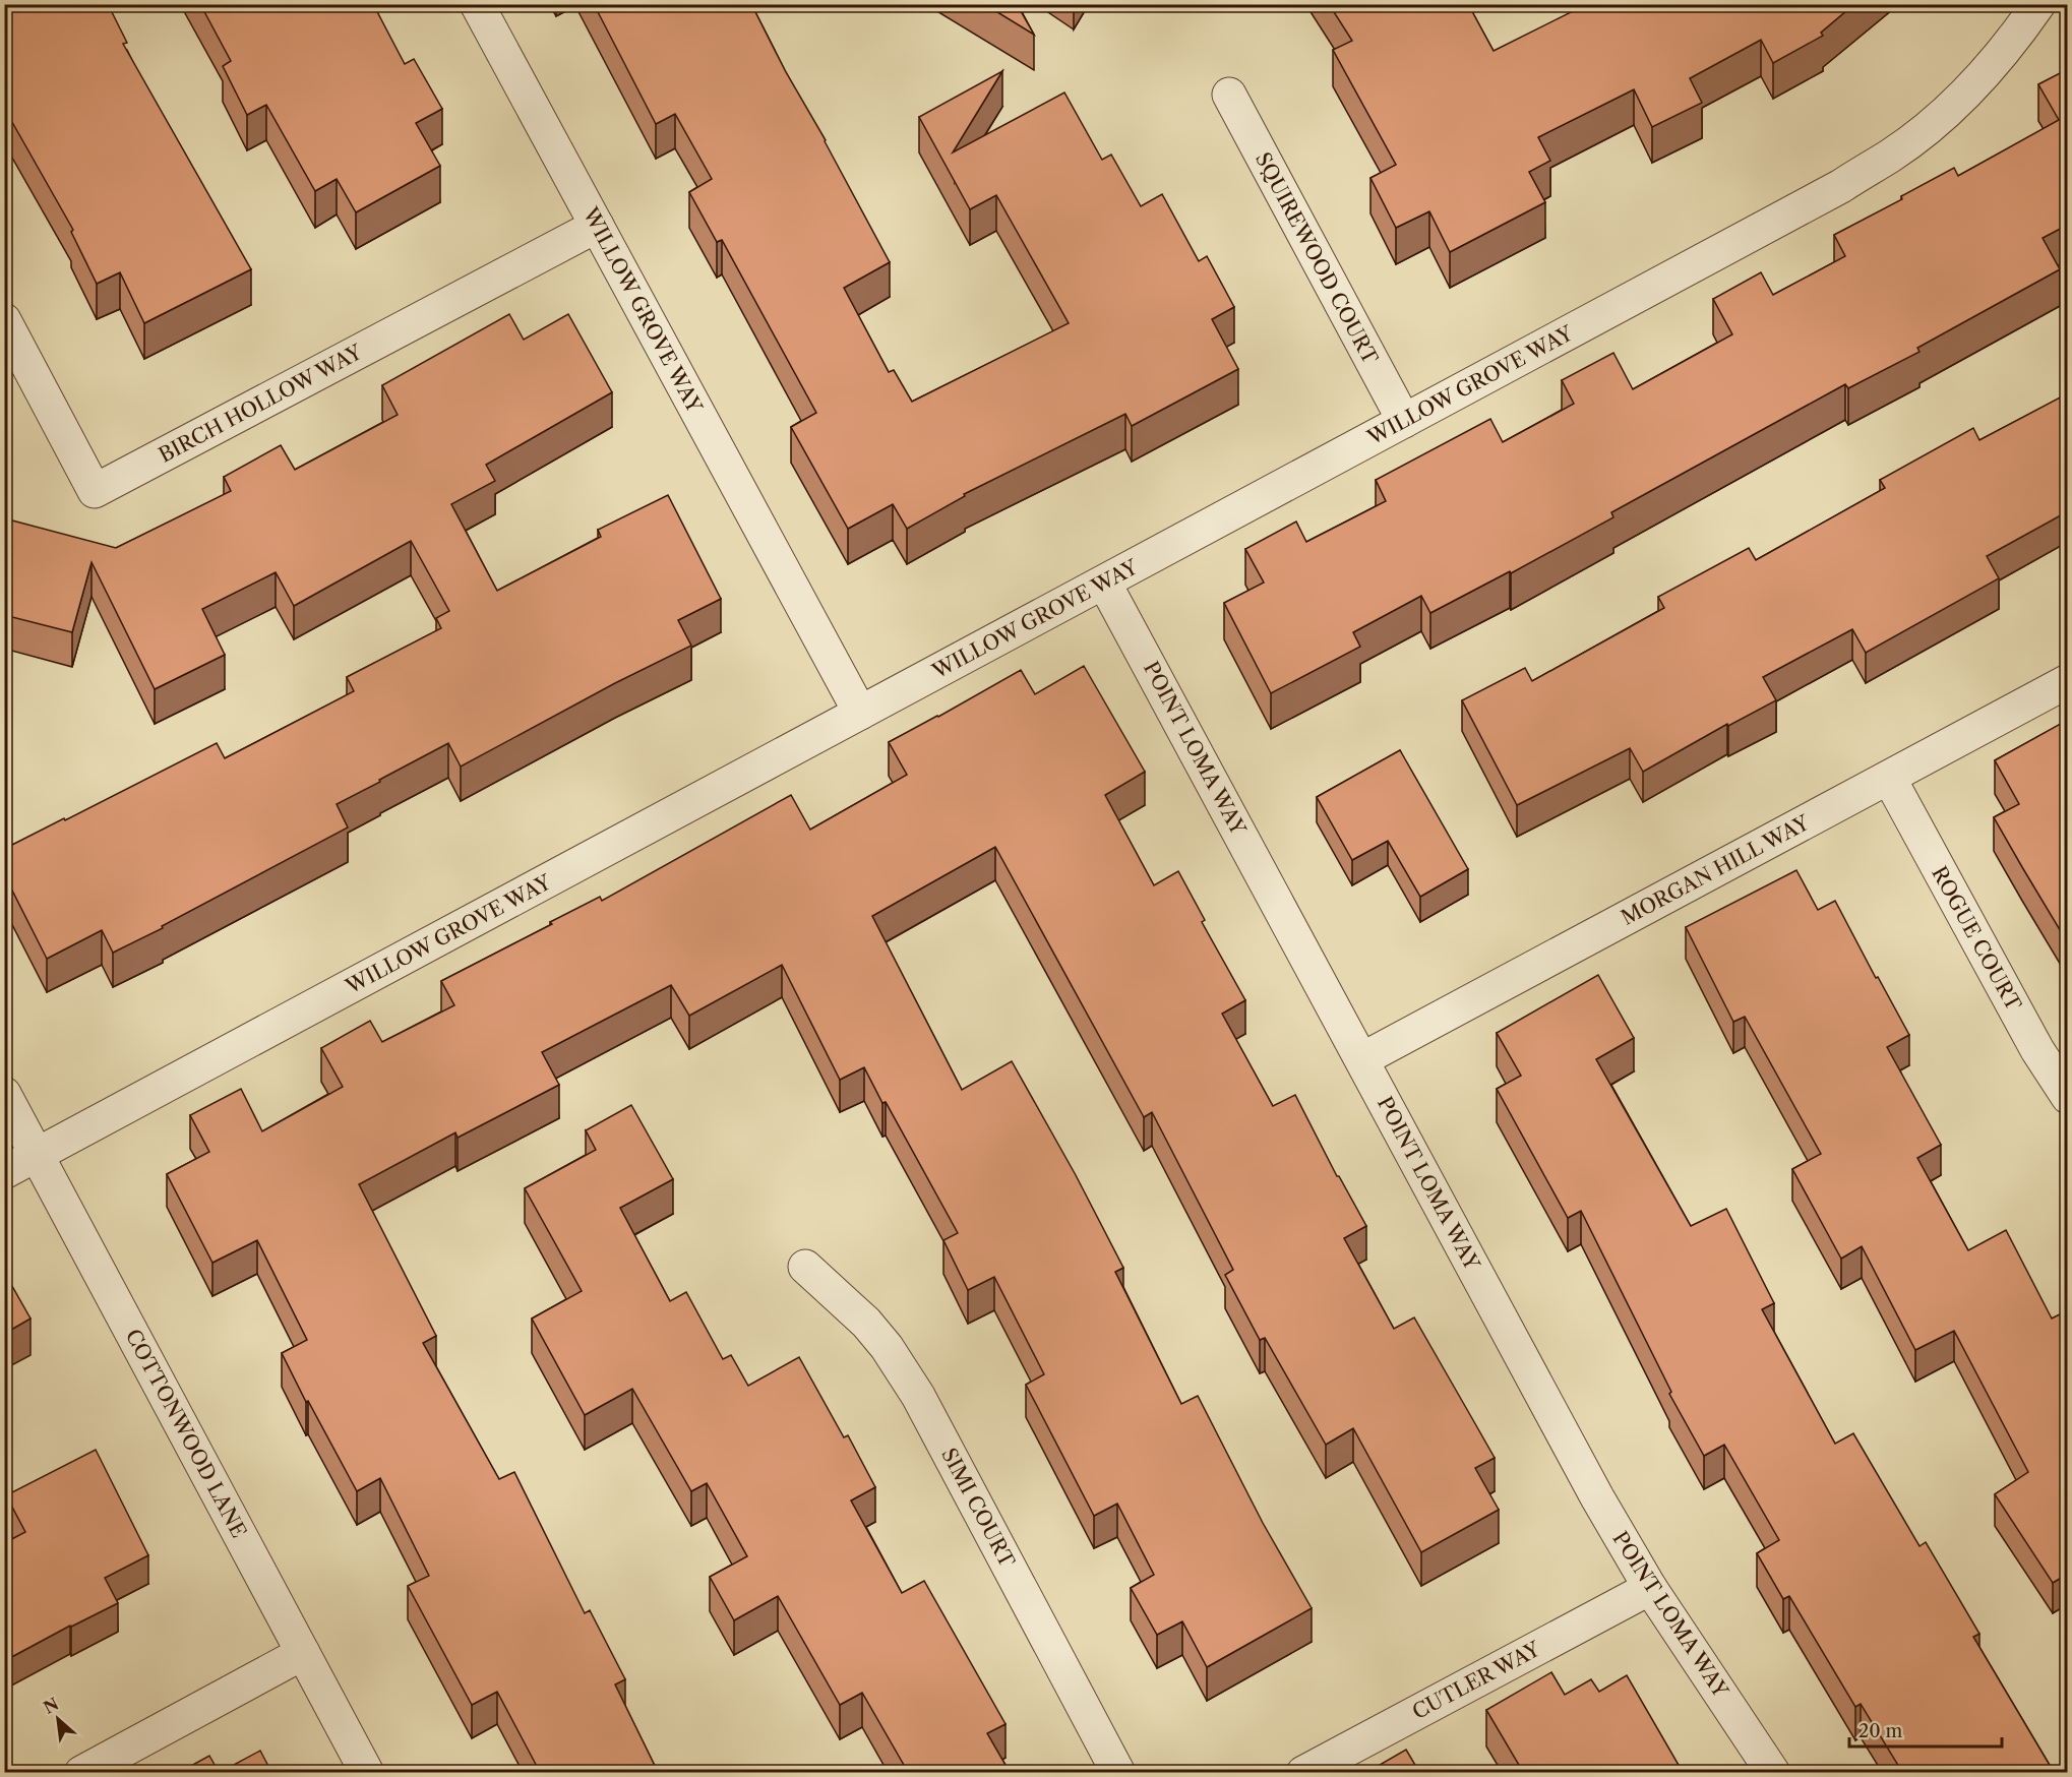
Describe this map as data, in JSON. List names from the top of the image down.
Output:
{
  "streets": {
    "street": [
      "SQUIREWOOD COURT",
      "WILLOW GROVE WAY",
      "BIRCH HOLLOW WAY",
      "POINT LOMA WAY",
      "MORGAN HILL WAY",
      "ROGUE COURT",
      "COTTONWOOD LANE",
      "SIMI COURT",
      "CUTLER WAY"
    ]
  },
  "crossings": [
    ["SQUIREWOOD COURT", "WILLOW GROVE WAY"],
    ["WILLOW GROVE WAY", "BIRCH HOLLOW WAY"],
    ["WILLOW GROVE WAY", "POINT LOMA WAY"],
    ["WILLOW GROVE WAY", "COTTONWOOD LANE"],
    ["POINT LOMA WAY", "MORGAN HILL WAY"],
    ["POINT LOMA WAY", "CUTLER WAY"],
    ["MORGAN HILL WAY", "ROGUE COURT"]
  ],
  "scale_bar": "20 m",
  "north": "top left"
}
